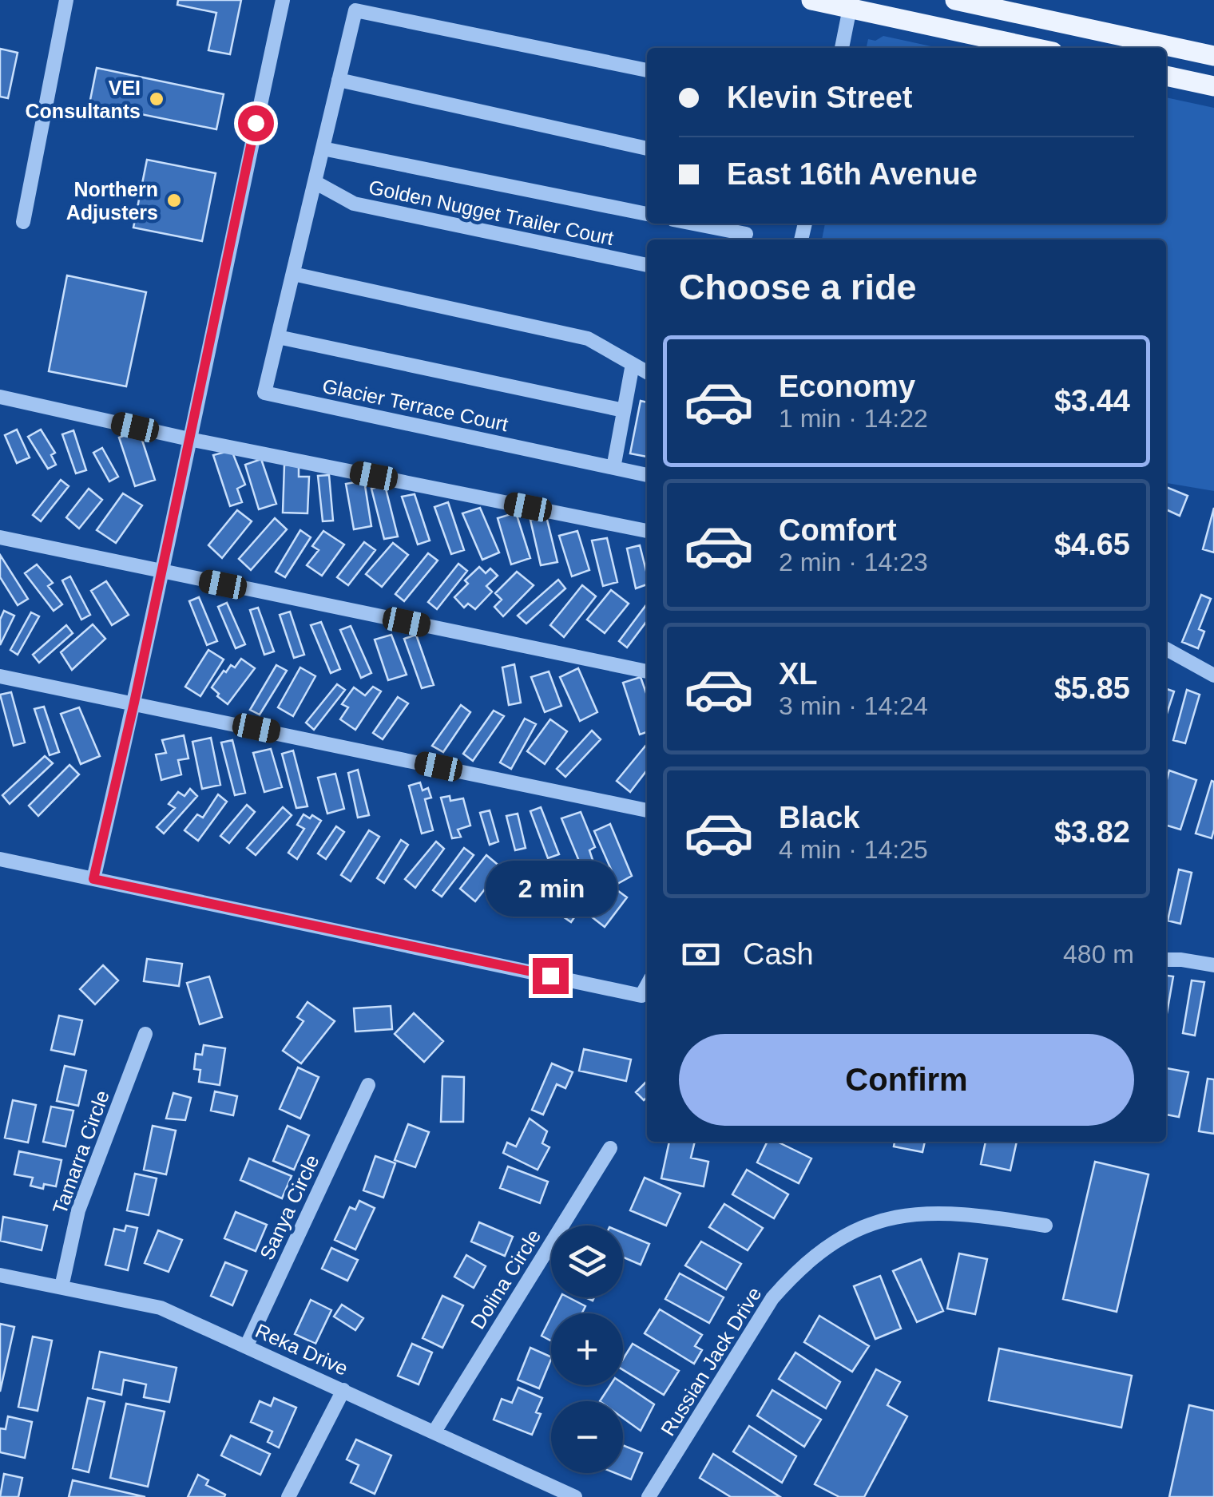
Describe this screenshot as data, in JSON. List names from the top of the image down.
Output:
{
  "streets": {
    "street": [
      "Golden Nugget Trailer Court",
      "Glacier Terrace Court",
      "Tamarra Circle",
      "Sanya Circle",
      "Dolina Circle",
      "Reka Drive",
      "Russian Jack Drive"
    ]
  },
  "crossings": [
    ["Golden Nugget Trailer Court", "Glacier Terrace Court"],
    ["Tamarra Circle", "Reka Drive"],
    ["Sanya Circle", "Reka Drive"],
    ["Dolina Circle", "Reka Drive"]
  ],
  "places": ["VEI Consultants", "Northern Adjusters"],
  "page": {
    "banner": ["Klevin Street", "East 16th Avenue"],
    "heading": "Choose a ride",
    "list": [
      {
        "name": "Economy",
        "note": "1 min · 14:22",
        "value": "$3.44"
      },
      {
        "name": "Comfort",
        "note": "2 min · 14:23",
        "value": "$4.65"
      },
      {
        "name": "XL",
        "note": "3 min · 14:24",
        "value": "$5.85"
      },
      {
        "name": "Black",
        "note": "4 min · 14:25",
        "value": "$3.82"
      }
    ],
    "bubble": "2 min",
    "pay": ["Cash", "480 m"],
    "buttons": "Confirm",
    "map_buttons": ["+", "−"]
  }
}
